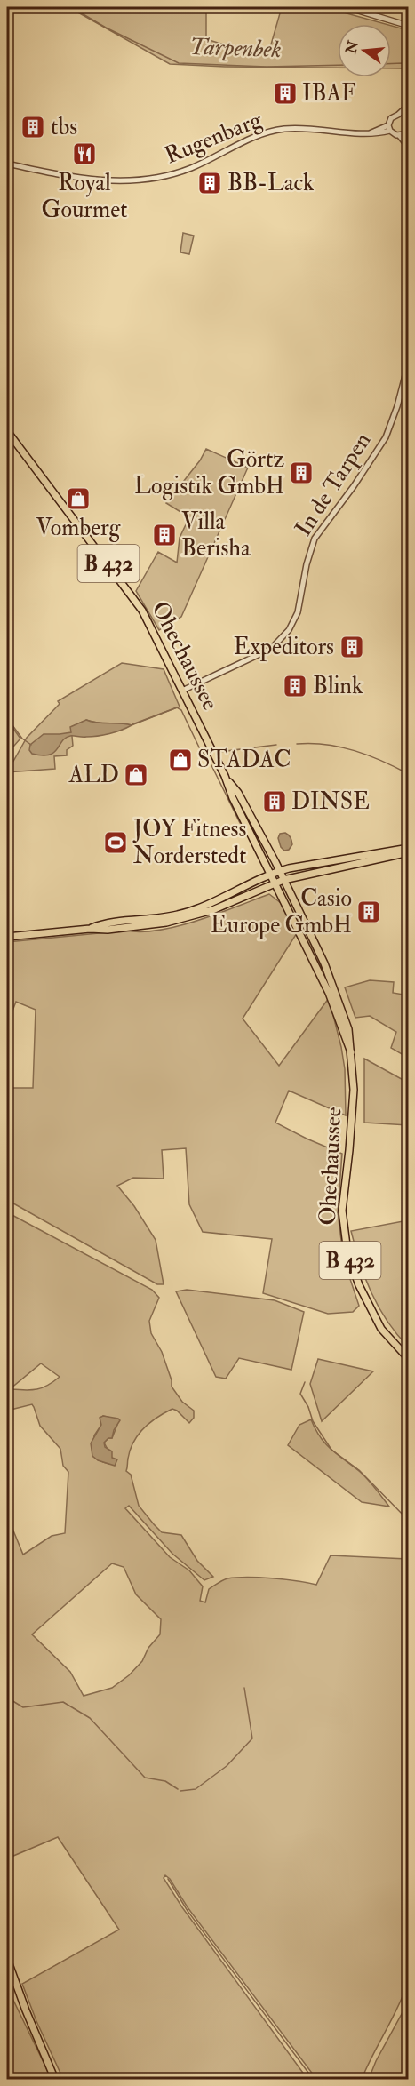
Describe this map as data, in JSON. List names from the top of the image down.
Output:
{
  "streets": {
    "main road": ["B 432", "Ohechaussee"],
    "street": ["Rugenbarg", "In de Tarpen"]
  },
  "crossings": [
    ["In de Tarpen", "Ohechaussee"]
  ],
  "water": ["Tarpenbek"],
  "places": {
    "building": [
      "IBAF",
      "tbs",
      "BB-Lack",
      "Görtz Logistik GmbH",
      "Villa Berisha",
      "Expeditors",
      "Blink",
      "DINSE",
      "Casio Europe GmbH"
    ],
    "restaurant": ["Royal Gourmet"],
    "shop": ["Vomberg", "STADAC", "ALD"],
    "sports": ["JOY Fitness Norderstedt"]
  },
  "north": "left"
}
